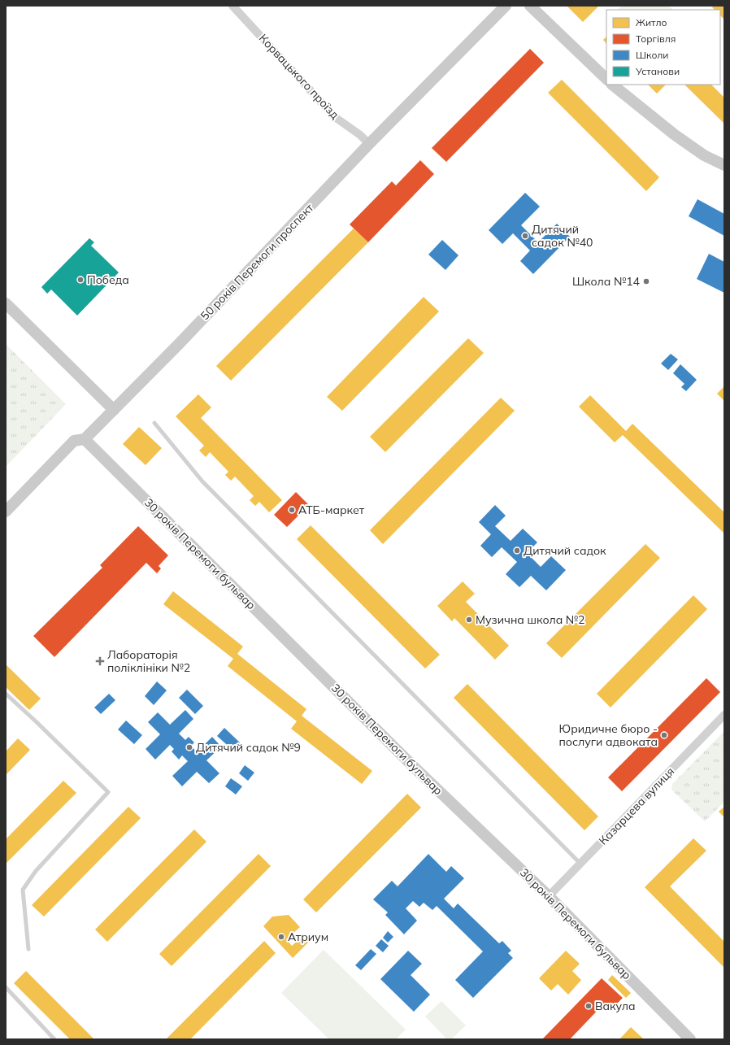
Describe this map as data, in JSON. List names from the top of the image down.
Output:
{
  "streets": {
    "main road": ["50 років Перемоги проспект", "30 років Перемоги бульвар"],
    "street": ["Корвацького проїзд", "Казарцева вулиця"]
  },
  "crossings": [
    ["Корвацького проїзд", "50 років Перемоги проспект"],
    ["50 років Перемоги проспект", "30 років Перемоги бульвар"],
    ["30 років Перемоги бульвар", "Казарцева вулиця"]
  ],
  "places": {
    "other": [
      "Дитячий садок №40",
      "Победа",
      "Школа №14",
      "АТБ-маркет",
      "Дитячий садок",
      "Музична школа №2",
      "Юридичне бюро - послуги адвоката",
      "Дитячий садок №9",
      "Атриум",
      "Вакула"
    ],
    "health": ["Лабораторія поліклініки №2"]
  },
  "legend": [
    "Житло",
    "Торгівля",
    "Школи",
    "Установи"
  ]
}
